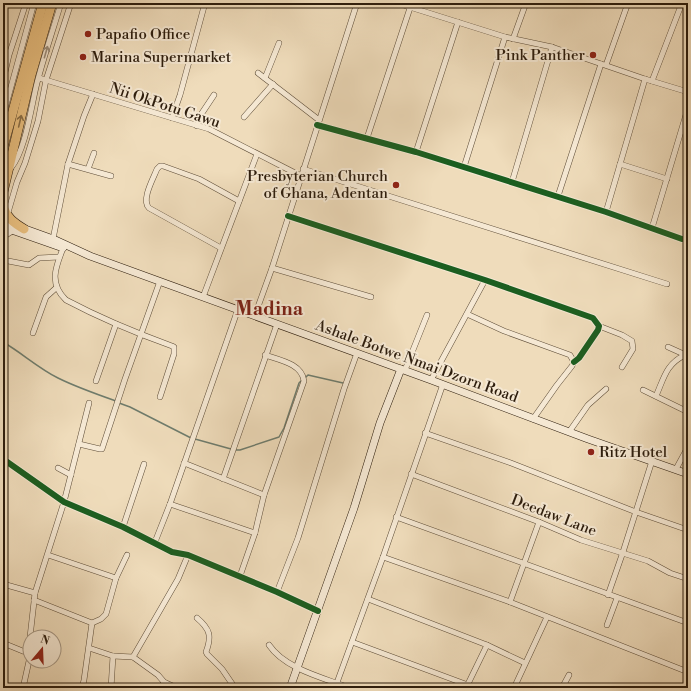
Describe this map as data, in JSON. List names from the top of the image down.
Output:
{
  "streets": {
    "main road": ["Ashale Botwe Nmai Dzorn Road"],
    "street": ["Nii OkPotu Gawu", "Deedaw Lane"]
  },
  "districts": ["Madina"],
  "places": [
    "Papafio Office",
    "Pink Panther",
    "Marina Supermarket",
    "Presbyterian Church of Ghana, Adentan",
    "Ritz Hotel"
  ],
  "north": "top"
}
